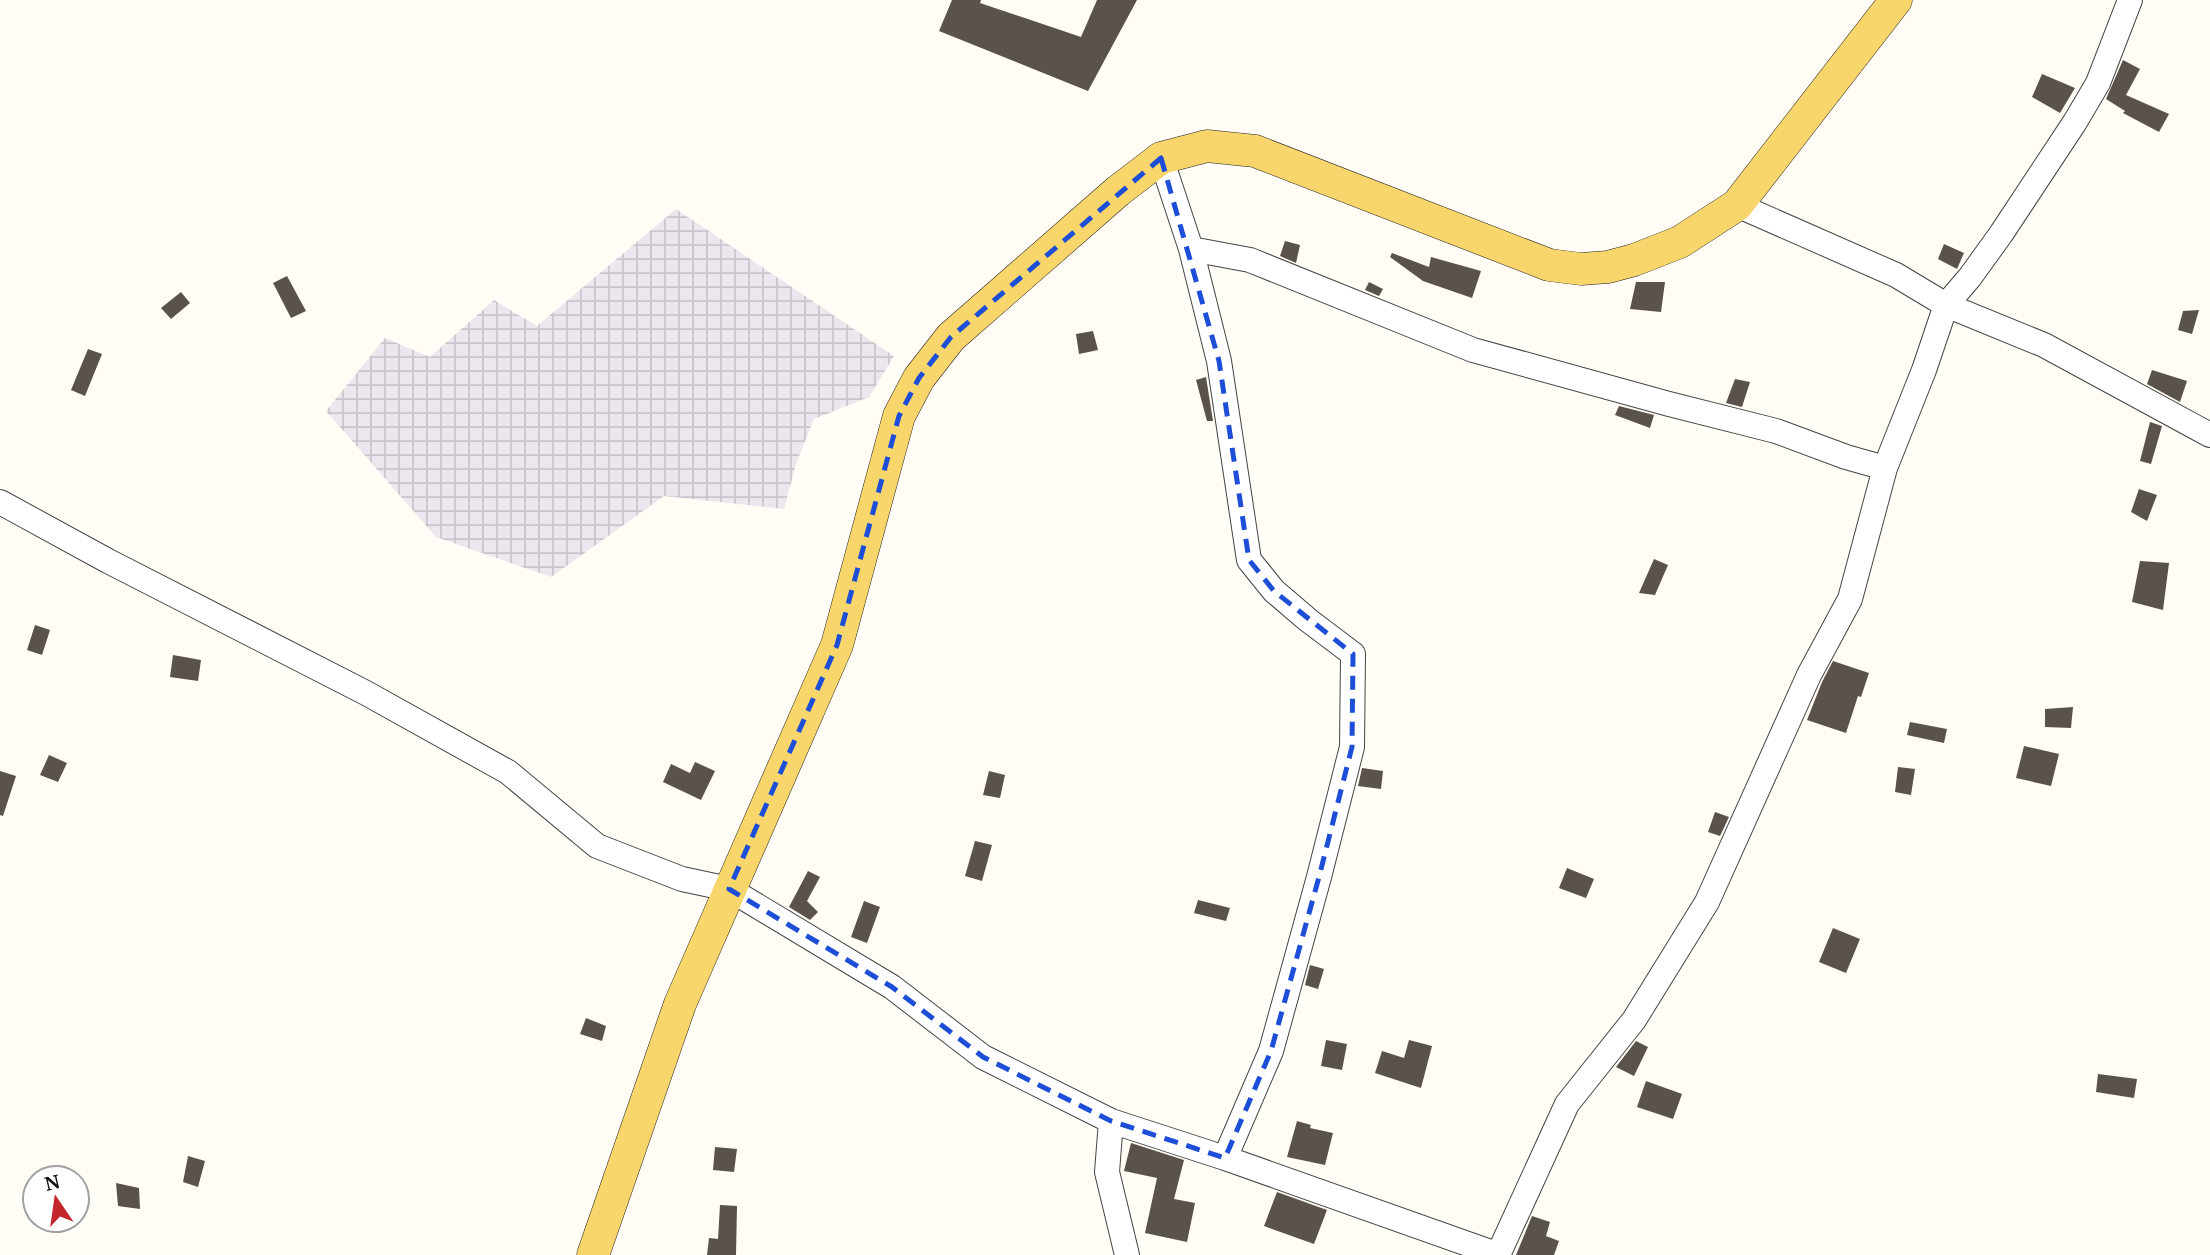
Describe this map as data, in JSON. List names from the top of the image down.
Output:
{
  "north": "top"
}
